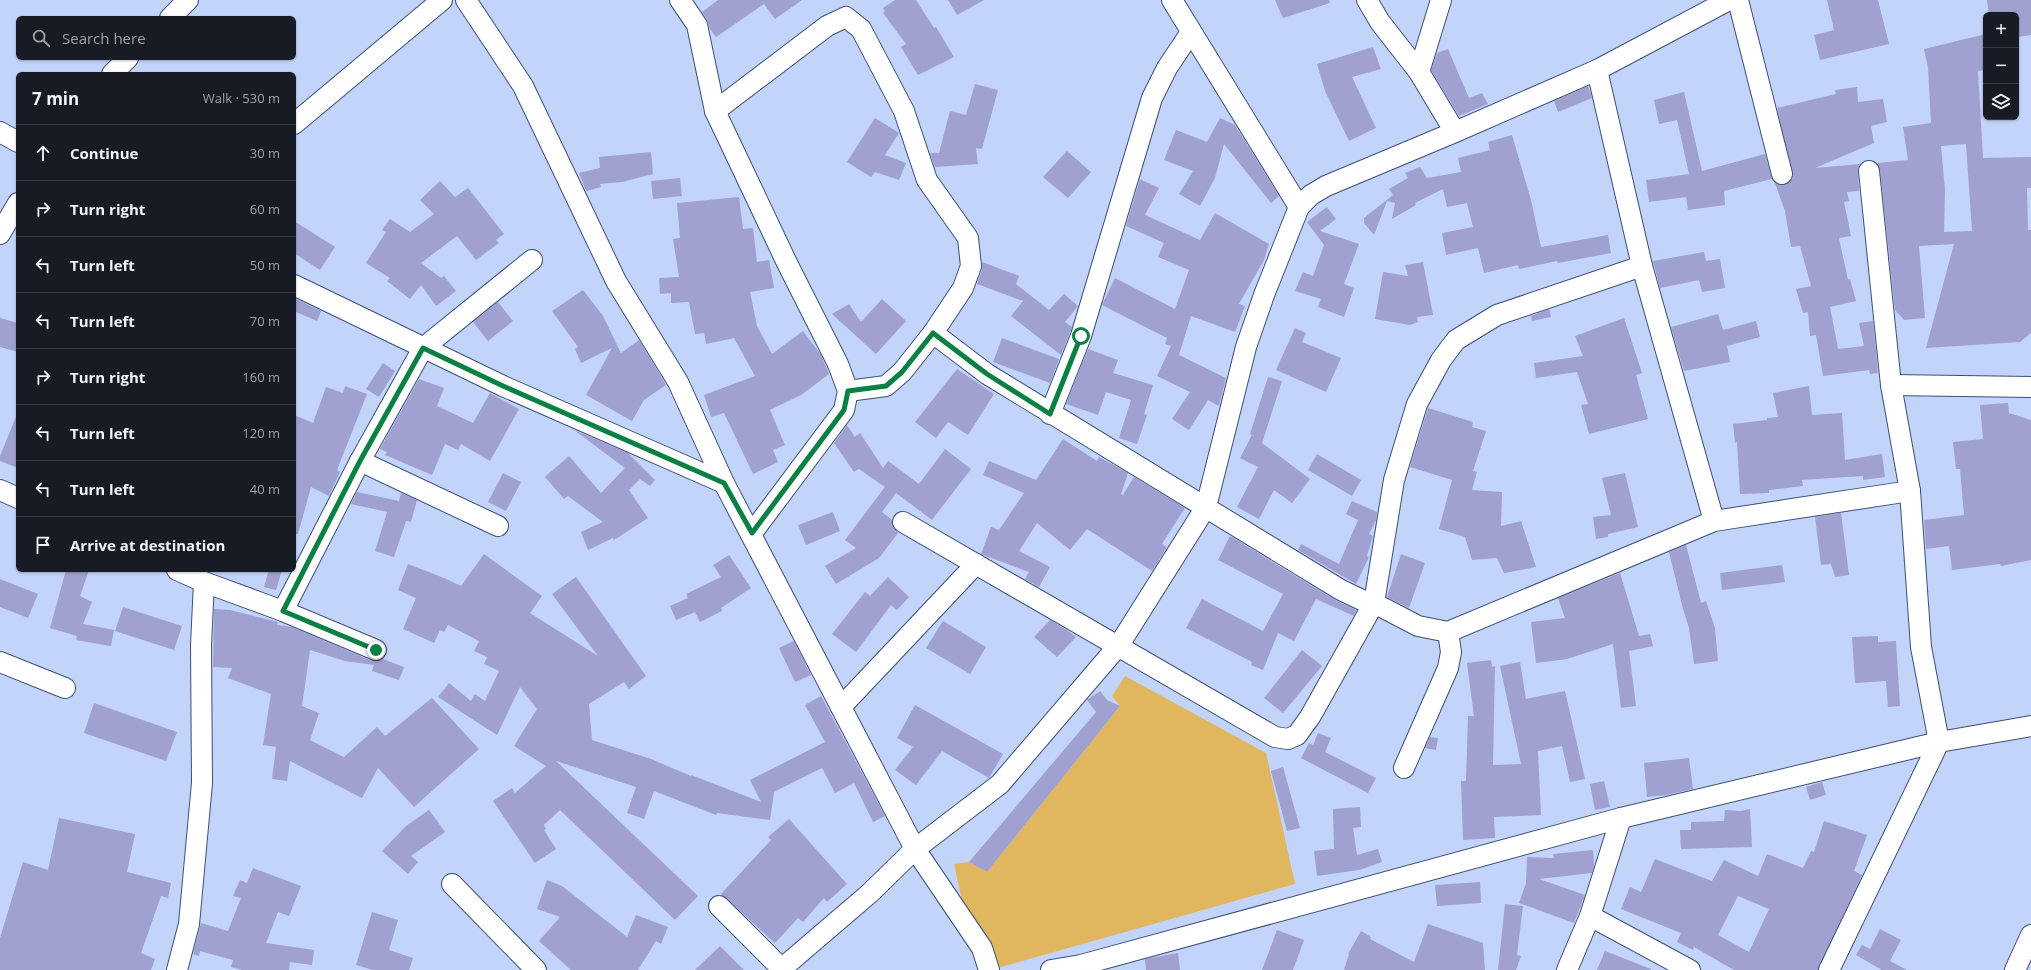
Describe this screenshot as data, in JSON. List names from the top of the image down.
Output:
{
  "page": {
    "map_buttons": ["+", "−"],
    "search": "Search here",
    "heading": ["7 min", "Walk · 530 m"],
    "list": [
      ["Continue", "30 m"],
      ["Turn right", "60 m"],
      ["Turn left", "50 m"],
      ["Turn left", "70 m"],
      ["Turn right", "160 m"],
      ["Turn left", "120 m"],
      ["Turn left", "40 m"],
      "Arrive at destination"
    ]
  }
}
